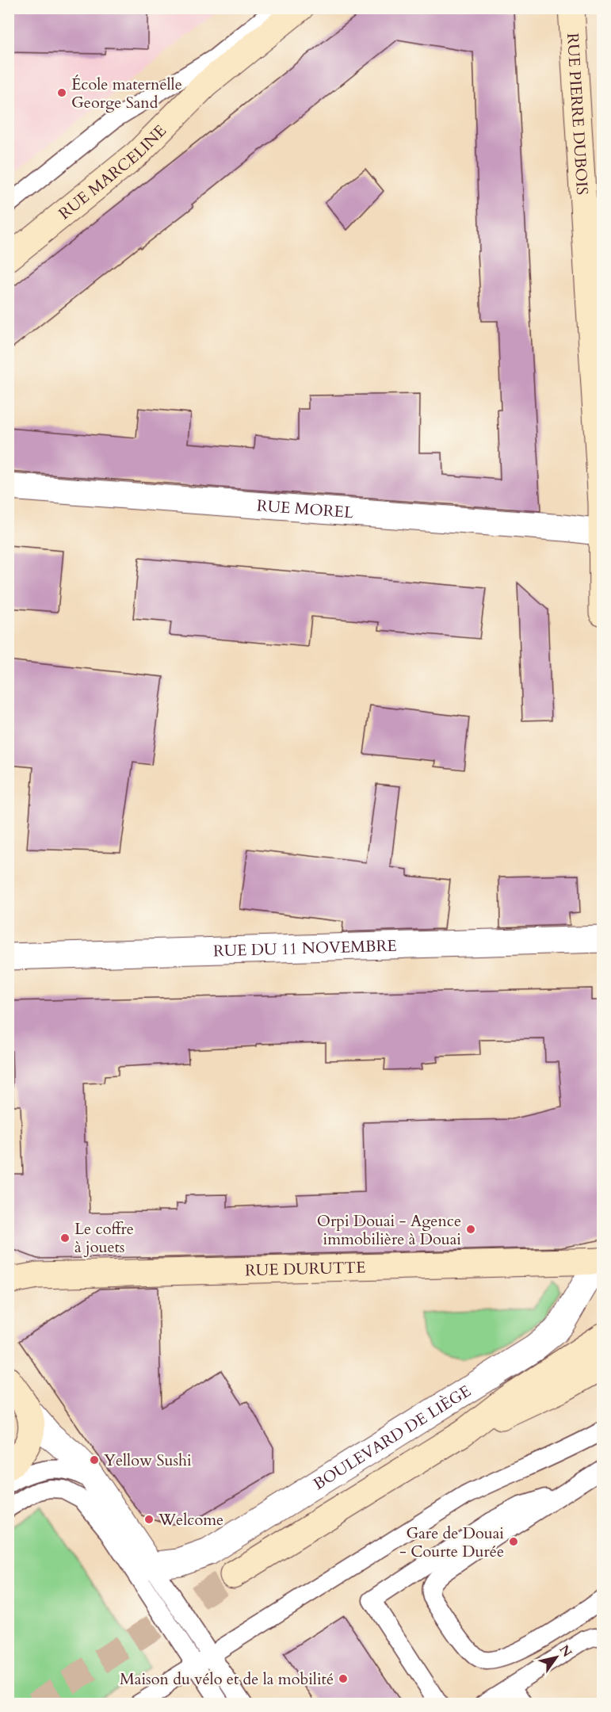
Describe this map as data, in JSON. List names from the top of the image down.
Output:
{
  "streets": {
    "street": [
      "RUE PIERRE DUBOIS",
      "RUE MARCELINE",
      "RUE MOREL",
      "RUE DU 11 NOVEMBRE",
      "RUE DURUTTE",
      "BOULEVARD DE LIÈGE"
    ]
  },
  "crossings": [
    ["RUE PIERRE DUBOIS", "RUE MOREL"],
    ["RUE DURUTTE", "BOULEVARD DE LIÈGE"]
  ],
  "places": [
    "École maternelle George Sand",
    "Orpi Douai - Agence immobilière à Douai",
    "Le coffre à jouets",
    "Yellow Sushi",
    "Welcome",
    "Gare de Douai - Courte Durée",
    "Maison du vélo et de la mobilité"
  ],
  "north": "top right"
}
